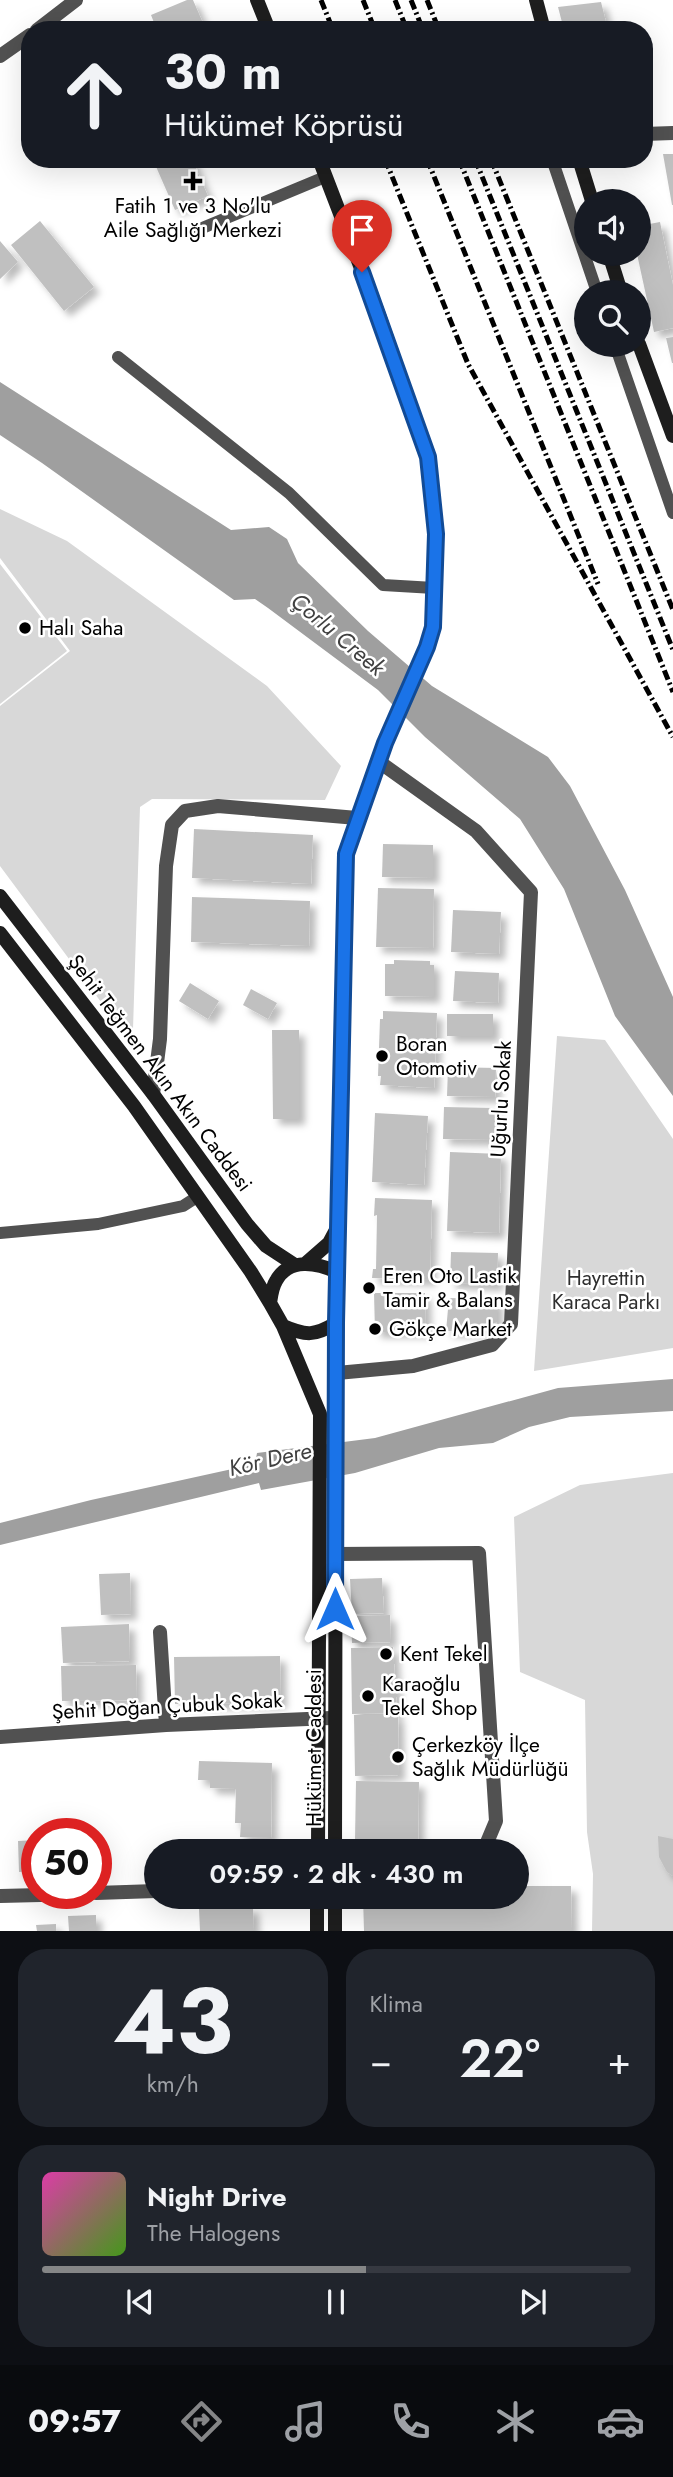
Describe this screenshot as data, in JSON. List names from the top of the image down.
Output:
{
  "streets": {
    "main road": ["Şehit Teğmen Akın Akın Caddesi", "Hükümet Caddesi"],
    "street": ["Uğurlu Sokak", "Şehit Doğan Çubuk Sokak"]
  },
  "crossings": [
    ["Şehit Teğmen Akın Akın Caddesi", "Hükümet Caddesi"],
    ["Uğurlu Sokak", "Hükümet Caddesi"],
    ["Şehit Doğan Çubuk Sokak", "Hükümet Caddesi"]
  ],
  "water": ["Çorlu Creek", "Kör Dere"],
  "parks": ["Hayrettin Karaca Parkı"],
  "places": {
    "health": ["Fatih 1 ve 3 No'lu Aile Sağlığı Merkezi"],
    "other": [
      "Halı Saha",
      "Boran Otomotiv",
      "Eren Oto Lastik Tamir & Balans",
      "Gökçe Market",
      "Kent Tekel",
      "Karaoğlu Tekel Shop",
      "Çerkezköy İlçe Sağlık Müdürlüğü"
    ]
  },
  "page": {
    "turn": ["30 m", "Hükümet Köprüsü"],
    "limit": "50",
    "trip": "09:59 · 2 dk · 430 m",
    "tile": [
      ["43", "km/h"],
      "Klima"
    ],
    "heat": ["−", "22°", "+"],
    "song": ["Night Drive", "The Halogens"],
    "tabs": "09:57"
  }
}
